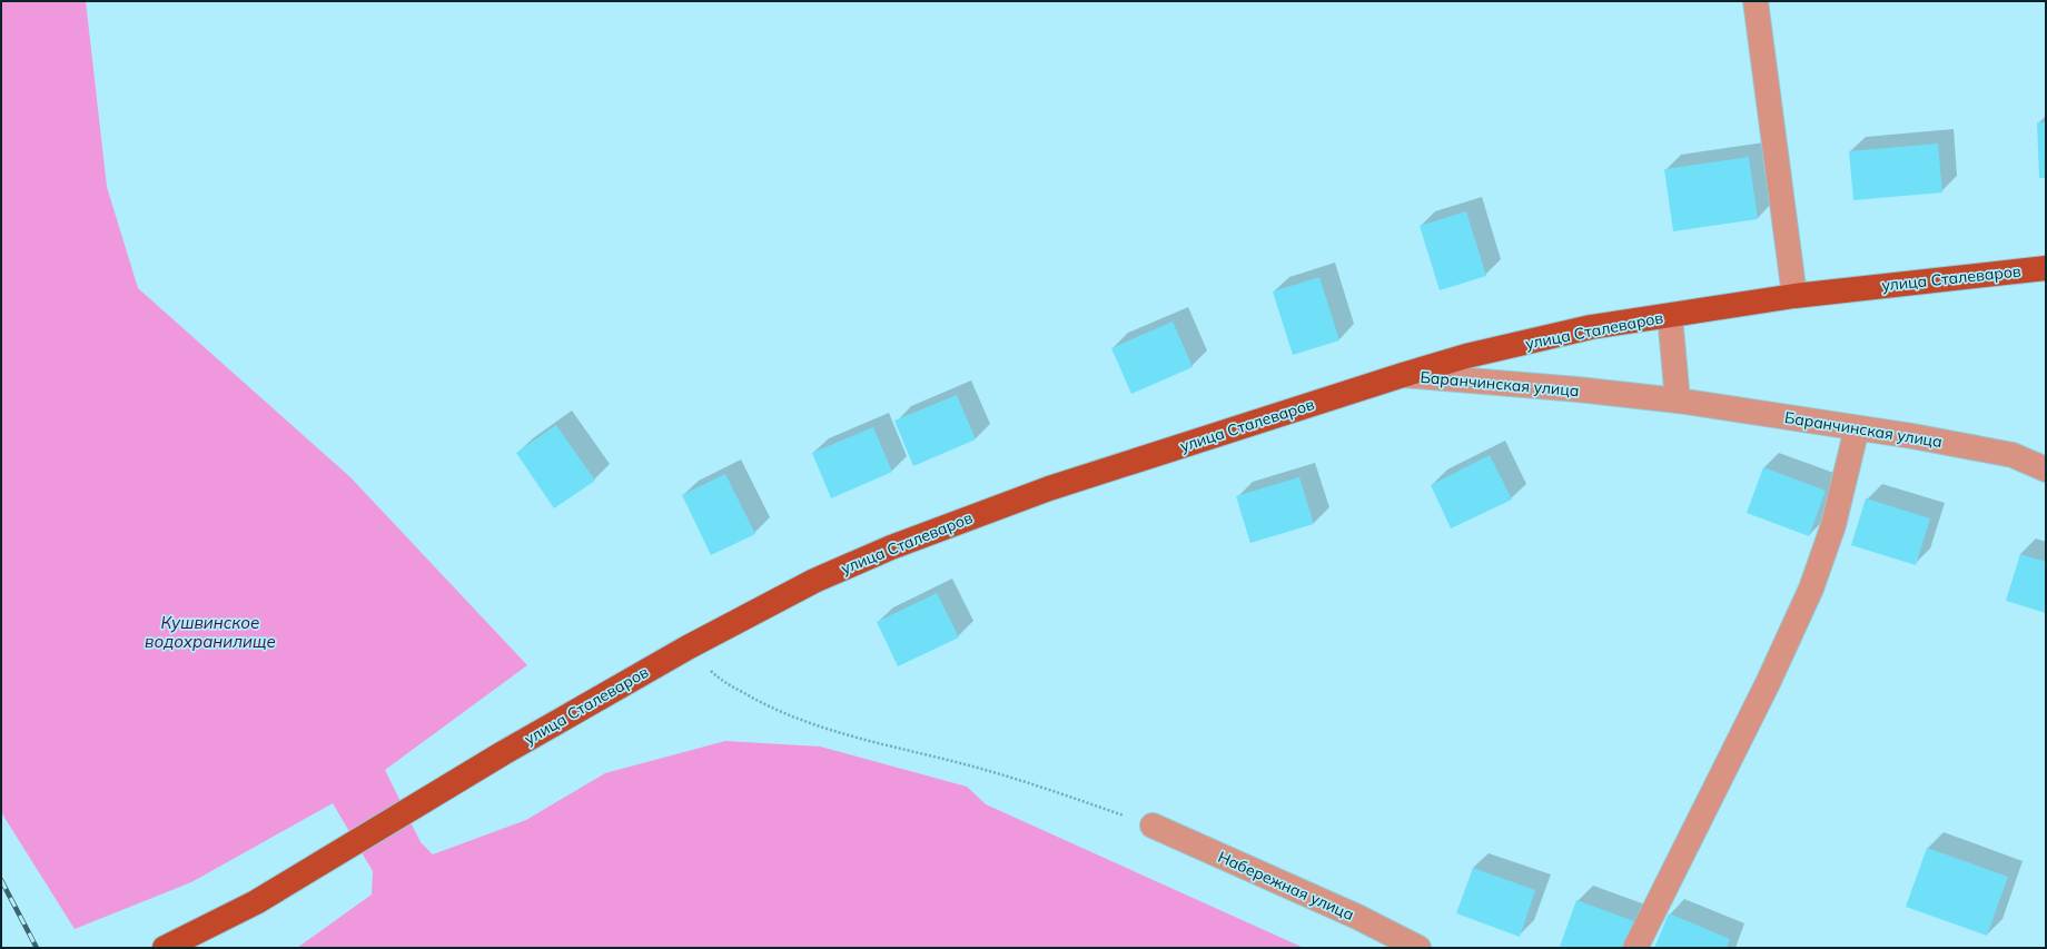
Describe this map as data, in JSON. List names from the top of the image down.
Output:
{
  "streets": {
    "main road": ["улица Сталеваров"],
    "street": ["Баранчинская улица", "Набережная улица"]
  },
  "crossings": [
    ["улица Сталеваров", "Баранчинская улица"]
  ],
  "water": ["Кушвинское водохранилище"]
}
